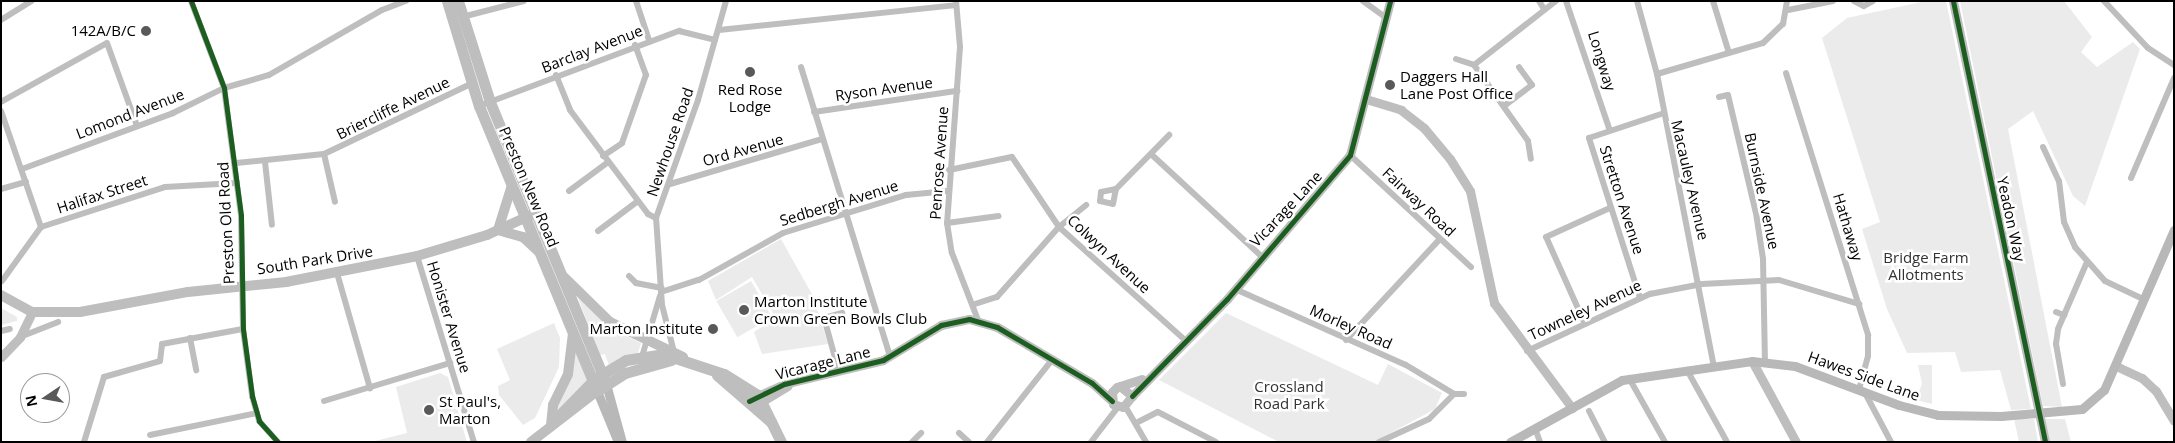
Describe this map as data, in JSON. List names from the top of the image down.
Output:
{
  "streets": {
    "highway": ["Preston New Road"],
    "main road": ["South Park Drive", "Hawes Side Lane"],
    "street": [
      "Barclay Avenue",
      "Longway",
      "Ryson Avenue",
      "Briercliffe Avenue",
      "Lomond Avenue",
      "Newhouse Road",
      "Ord Avenue",
      "Penrose Avenue",
      "Macauley Avenue",
      "Burnside Avenue",
      "Halifax Street",
      "Stretton Avenue",
      "Fairway Road",
      "Sedbergh Avenue",
      "Vicarage Lane",
      "Yeadon Way",
      "Preston Old Road",
      "Hathaway",
      "Colwyn Avenue",
      "Towneley Avenue",
      "Honister Avenue",
      "Morley Road"
    ]
  },
  "crossings": [
    ["Barclay Avenue", "Newhouse Road"],
    ["Barclay Avenue", "Preston New Road"],
    ["Longway", "Stretton Avenue"],
    ["Ryson Avenue", "Penrose Avenue"],
    ["Briercliffe Avenue", "Preston New Road"],
    ["Briercliffe Avenue", "Preston Old Road"],
    ["Lomond Avenue", "Preston Old Road"],
    ["Newhouse Road", "Ord Avenue"],
    ["Newhouse Road", "Preston New Road"],
    ["Newhouse Road", "Sedbergh Avenue"],
    ["Penrose Avenue", "Sedbergh Avenue"],
    ["Penrose Avenue", "Vicarage Lane"],
    ["Penrose Avenue", "Colwyn Avenue"],
    ["Macauley Avenue", "Towneley Avenue"],
    ["Macauley Avenue", "Hawes Side Lane"],
    ["Preston New Road", "South Park Drive"],
    ["Burnside Avenue", "Towneley Avenue"],
    ["Burnside Avenue", "Hawes Side Lane"],
    ["Halifax Street", "Preston Old Road"],
    ["Stretton Avenue", "Towneley Avenue"],
    ["Fairway Road", "Vicarage Lane"],
    ["Vicarage Lane", "Colwyn Avenue"],
    ["Vicarage Lane", "Morley Road"],
    ["Preston Old Road", "South Park Drive"],
    ["Hathaway", "Towneley Avenue"],
    ["Hathaway", "Hawes Side Lane"],
    ["South Park Drive", "Honister Avenue"]
  ],
  "parks": ["Bridge Farm Allotments", "Crossland Road Park"],
  "places": [
    "142A/B/C",
    "Red Rose Lodge",
    "Daggers Hall Lane Post Office",
    "Marton Institute Crown Green Bowls Club",
    "Marton Institute",
    "St Paul's, Marton"
  ],
  "north": "left"
}
